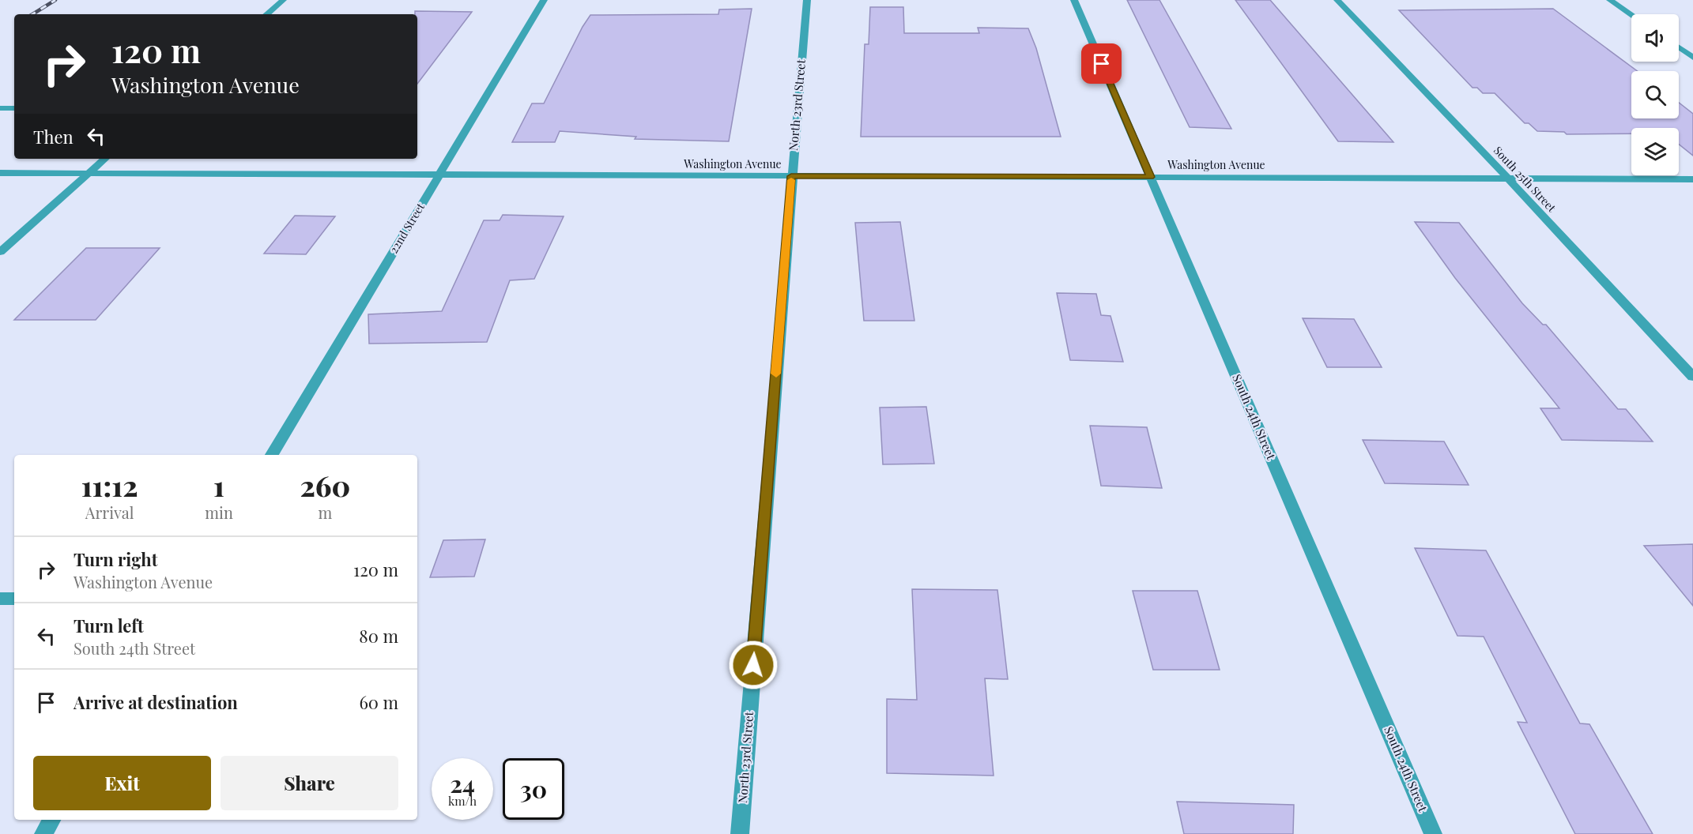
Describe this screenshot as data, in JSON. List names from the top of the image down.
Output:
{
  "streets": {
    "street": [
      "North 23rd Street",
      "Washington Avenue",
      "South 25th Street",
      "22nd Street",
      "South 24th Street"
    ]
  },
  "crossings": [
    ["North 23rd Street", "Washington Avenue"],
    ["Washington Avenue", "South 25th Street"],
    ["Washington Avenue", "22nd Street"],
    ["Washington Avenue", "South 24th Street"]
  ],
  "page": {
    "turn": ["120 m", "Washington Avenue"],
    "then": "Then",
    "eta": [
      "11:12",
      "Arrival",
      "1",
      "min",
      "260",
      "m"
    ],
    "list": [
      {
        "name": "Turn right",
        "note": "Washington Avenue",
        "value": "120 m"
      },
      {
        "name": "Turn left",
        "note": "South 24th Street",
        "value": "80 m"
      },
      {
        "name": "Arrive at destination",
        "value": "60 m"
      }
    ],
    "buttons": ["Exit", "Share"],
    "speed": "24 km/h",
    "limit": "30"
  }
}
